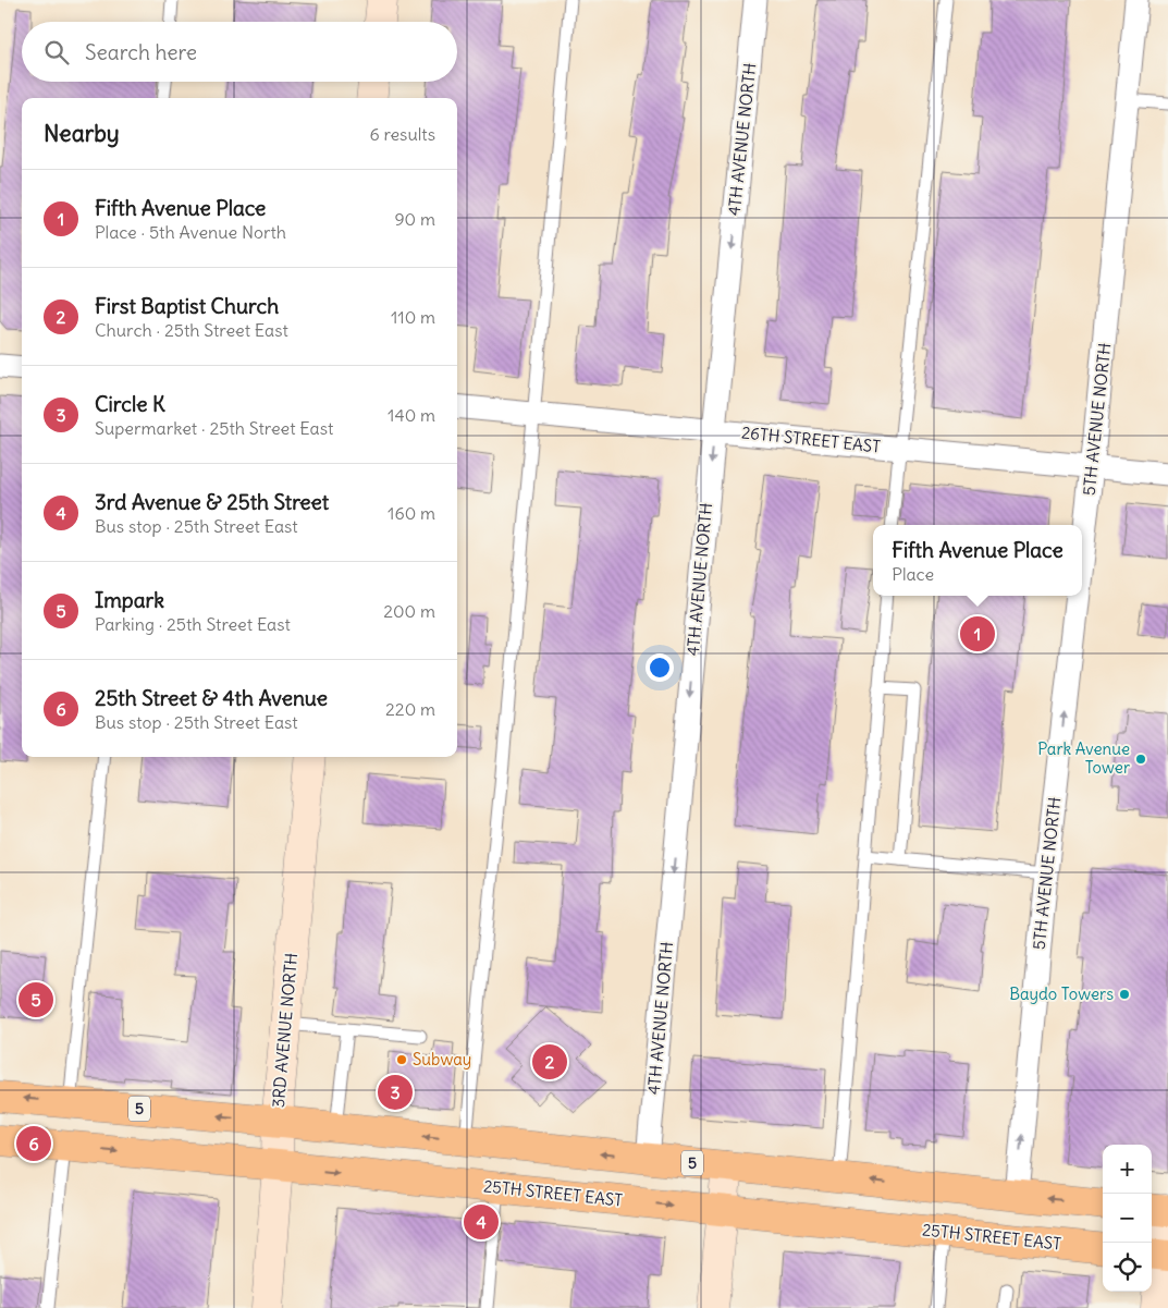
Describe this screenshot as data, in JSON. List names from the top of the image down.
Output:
{
  "streets": {
    "main road": ["5", "25TH STREET EAST"],
    "street": [
      "4TH AVENUE NORTH",
      "5TH AVENUE NORTH",
      "26TH STREET EAST",
      "3RD AVENUE NORTH"
    ]
  },
  "crossings": [
    ["4TH AVENUE NORTH", "26TH STREET EAST"],
    ["4TH AVENUE NORTH", "5"],
    ["5TH AVENUE NORTH", "26TH STREET EAST"],
    ["5TH AVENUE NORTH", "5"],
    ["3RD AVENUE NORTH", "5"],
    ["3RD AVENUE NORTH", "25TH STREET EAST"]
  ],
  "one_way": ["4TH AVENUE NORTH", "5TH AVENUE NORTH"],
  "places": ["Park Avenue Tower", "Baydo Towers", "Subway"],
  "page": {
    "search": "Search here",
    "heading": ["Nearby", "6 results"],
    "list": [
      {
        "mark": "1",
        "name": "Fifth Avenue Place",
        "note": "Place · 5th Avenue North",
        "value": "90 m"
      },
      {
        "mark": "2",
        "name": "First Baptist Church",
        "note": "Church · 25th Street East",
        "value": "110 m"
      },
      {
        "mark": "3",
        "name": "Circle K",
        "note": "Supermarket · 25th Street East",
        "value": "140 m"
      },
      {
        "mark": "4",
        "name": "3rd Avenue & 25th Street",
        "note": "Bus stop · 25th Street East",
        "value": "160 m"
      },
      {
        "mark": "5",
        "name": "Impark",
        "note": "Parking · 25th Street East",
        "value": "200 m"
      },
      {
        "mark": "6",
        "name": "25th Street & 4th Avenue",
        "note": "Bus stop · 25th Street East",
        "value": "220 m"
      }
    ],
    "popup": ["Fifth Avenue Place", "Place"],
    "pins": [
      "1",
      "5",
      "2",
      "3",
      "6",
      "4"
    ],
    "map_buttons": ["+", "−"]
  }
}
